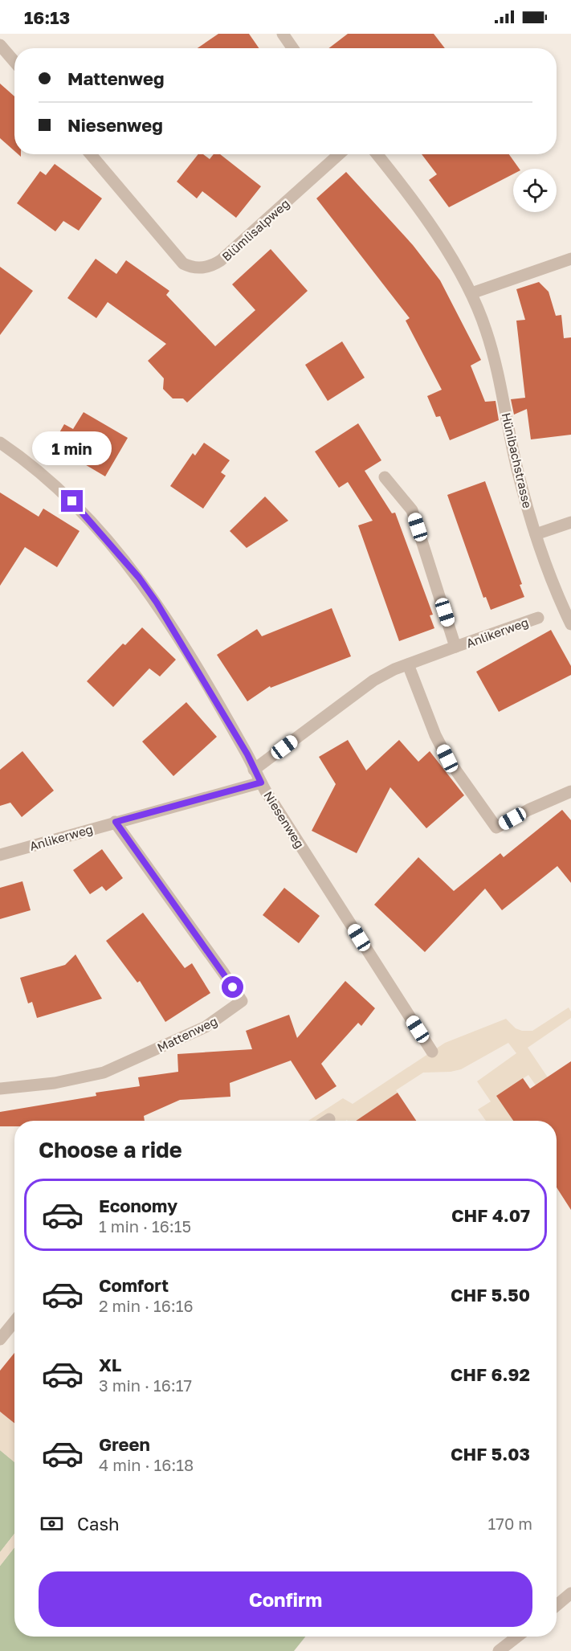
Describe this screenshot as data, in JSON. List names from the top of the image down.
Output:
{
  "streets": {
    "street": [
      "Blümlisalpweg",
      "Hünibachstrasse",
      "Anlikerweg",
      "Niesenweg",
      "Mattenweg"
    ]
  },
  "crossings": [
    ["Anlikerweg", "Niesenweg"],
    ["Anlikerweg", "Mattenweg"]
  ],
  "page": {
    "status": "16:13",
    "banner": ["Mattenweg", "Niesenweg"],
    "bubble": "1 min",
    "heading": "Choose a ride",
    "list": [
      {
        "name": "Economy",
        "note": "1 min · 16:15",
        "value": "CHF 4.07"
      },
      {
        "name": "Comfort",
        "note": "2 min · 16:16",
        "value": "CHF 5.50"
      },
      {
        "name": "XL",
        "note": "3 min · 16:17",
        "value": "CHF 6.92"
      },
      {
        "name": "Green",
        "note": "4 min · 16:18",
        "value": "CHF 5.03"
      }
    ],
    "pay": ["Cash", "170 m"],
    "buttons": "Confirm"
  }
}
